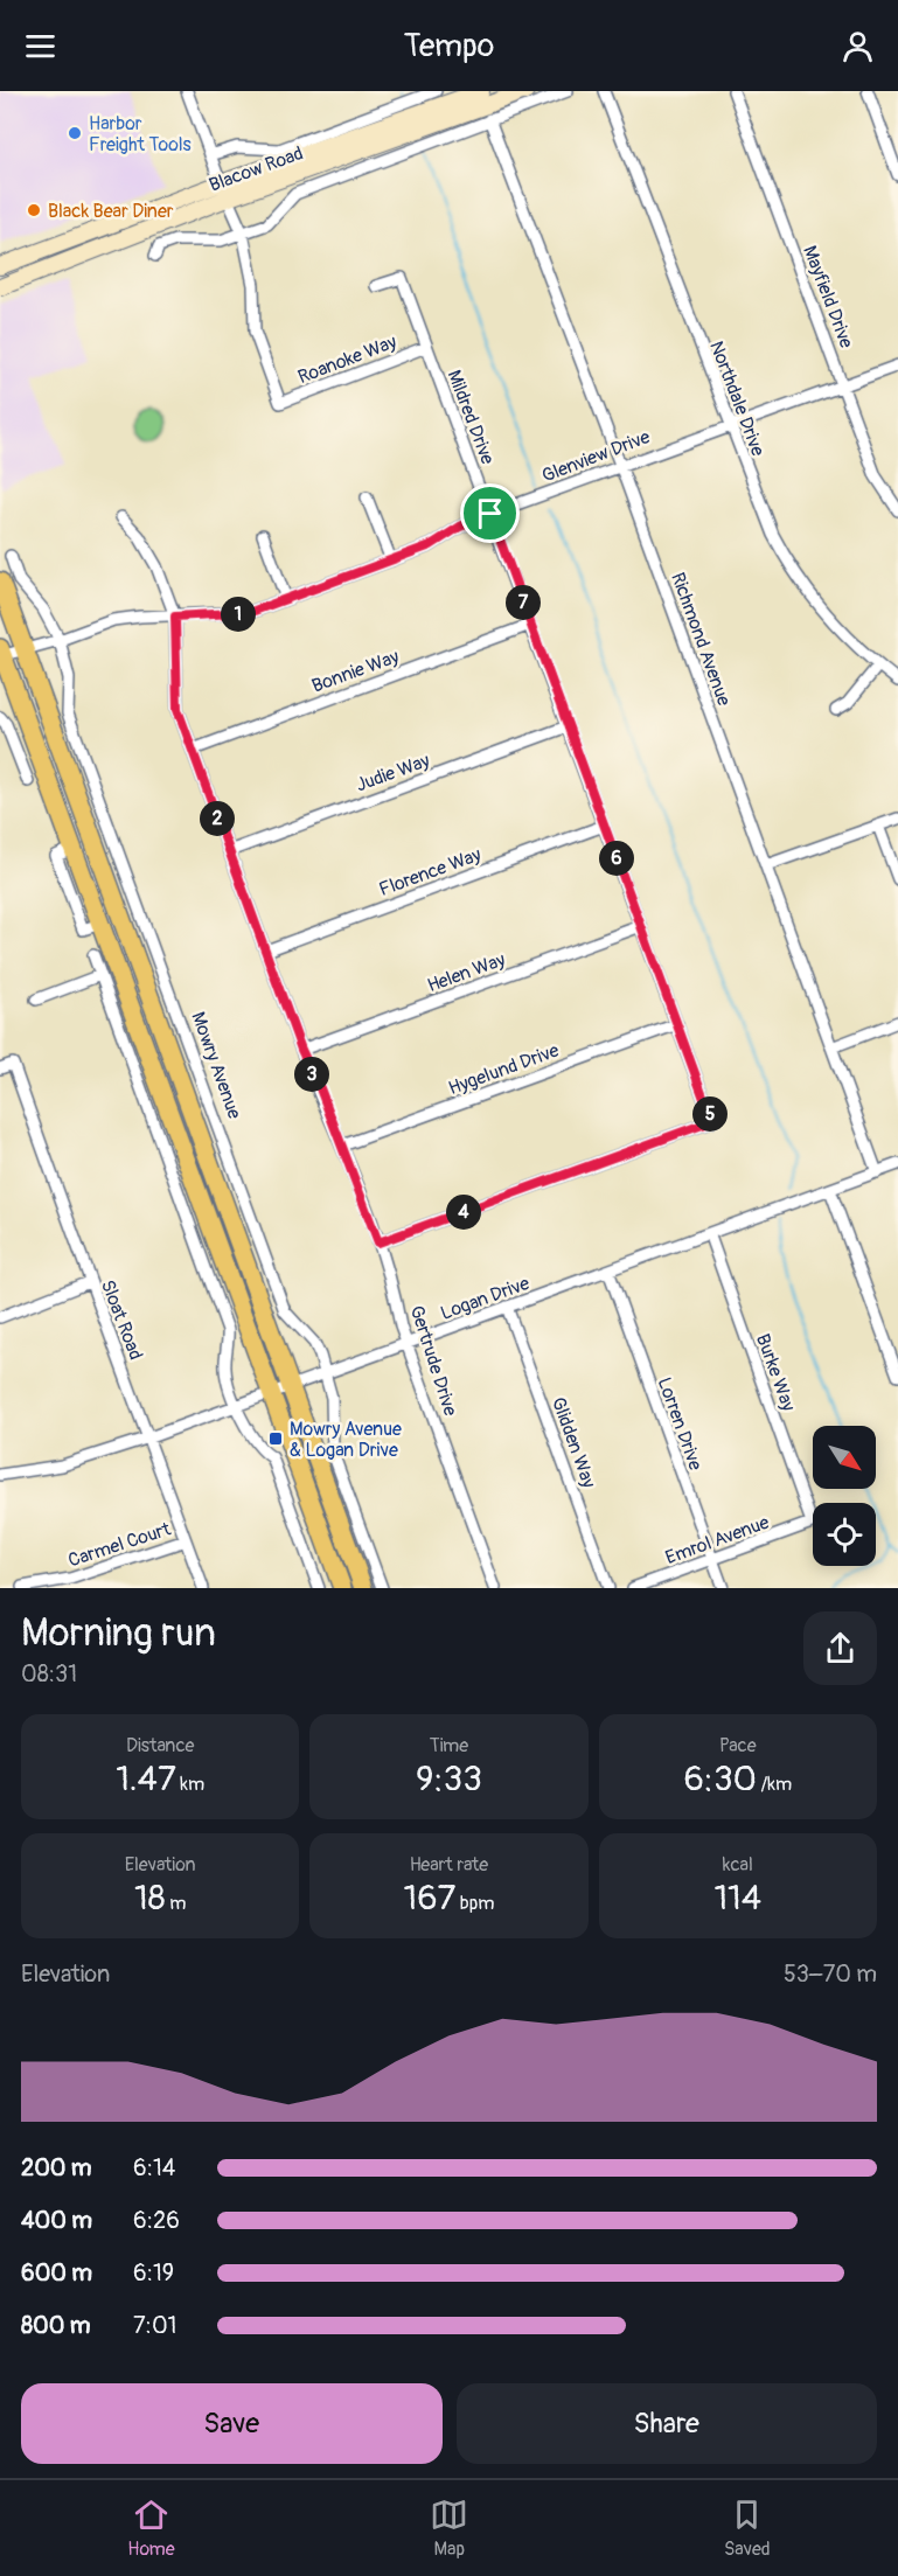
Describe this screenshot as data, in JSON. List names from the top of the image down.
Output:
{
  "streets": {
    "main road": ["Blacow Road", "Mowry Avenue"],
    "street": [
      "Mayfield Drive",
      "Roanoke Way",
      "Northdale Drive",
      "Mildred Drive",
      "Glenview Drive",
      "Richmond Avenue",
      "Bonnie Way",
      "Judie Way",
      "Florence Way",
      "Helen Way",
      "Hygelund Drive",
      "Logan Drive",
      "Sloat Road",
      "Gertrude Drive",
      "Burke Way",
      "Lorren Drive",
      "Glidden Way",
      "Emrol Avenue",
      "Carmel Court"
    ]
  },
  "crossings": [
    ["Blacow Road", "Roanoke Way"],
    ["Blacow Road", "Richmond Avenue"],
    ["Mayfield Drive", "Glenview Drive"],
    ["Roanoke Way", "Mildred Drive"],
    ["Northdale Drive", "Glenview Drive"],
    ["Mildred Drive", "Glenview Drive"],
    ["Mildred Drive", "Bonnie Way"],
    ["Mildred Drive", "Judie Way"],
    ["Mildred Drive", "Florence Way"],
    ["Mildred Drive", "Helen Way"],
    ["Mildred Drive", "Hygelund Drive"],
    ["Mildred Drive", "Gertrude Drive"],
    ["Glenview Drive", "Richmond Avenue"],
    ["Glenview Drive", "Mowry Avenue"],
    ["Glenview Drive", "Gertrude Drive"],
    ["Richmond Avenue", "Logan Drive"],
    ["Bonnie Way", "Gertrude Drive"],
    ["Judie Way", "Gertrude Drive"],
    ["Florence Way", "Gertrude Drive"],
    ["Helen Way", "Gertrude Drive"],
    ["Mowry Avenue", "Logan Drive"],
    ["Hygelund Drive", "Gertrude Drive"],
    ["Logan Drive", "Sloat Road"],
    ["Logan Drive", "Gertrude Drive"],
    ["Logan Drive", "Burke Way"],
    ["Logan Drive", "Lorren Drive"],
    ["Logan Drive", "Glidden Way"],
    ["Sloat Road", "Carmel Court"],
    ["Burke Way", "Emrol Avenue"],
    ["Lorren Drive", "Emrol Avenue"]
  ],
  "places": {
    "other": ["Harbor Freight Tools", "Black Bear Diner"],
    "transit": ["Mowry Avenue & Logan Drive"]
  },
  "north": "bottom right",
  "page": {
    "header": "Tempo",
    "pins": [
      "7",
      "1",
      "2",
      "6",
      "3",
      "5",
      "4"
    ],
    "heading": ["Morning run", "08:31"],
    "stats": [
      ["Distance", "1.47 km"],
      ["Time", "9:33"],
      ["Pace", "6:30 /km"],
      ["Elevation", "18 m"],
      ["Heart rate", "167 bpm"],
      ["kcal", "114"]
    ],
    "chart": ["Elevation", "53–70 m"],
    "list": [
      {
        "name": "200 m",
        "note": "6:14"
      },
      {
        "name": "400 m",
        "note": "6:26"
      },
      {
        "name": "600 m",
        "note": "6:19"
      },
      {
        "name": "800 m",
        "note": "7:01"
      }
    ],
    "buttons": ["Save", "Share"],
    "tabs": ["Home", "Map", "Saved"]
  }
}
